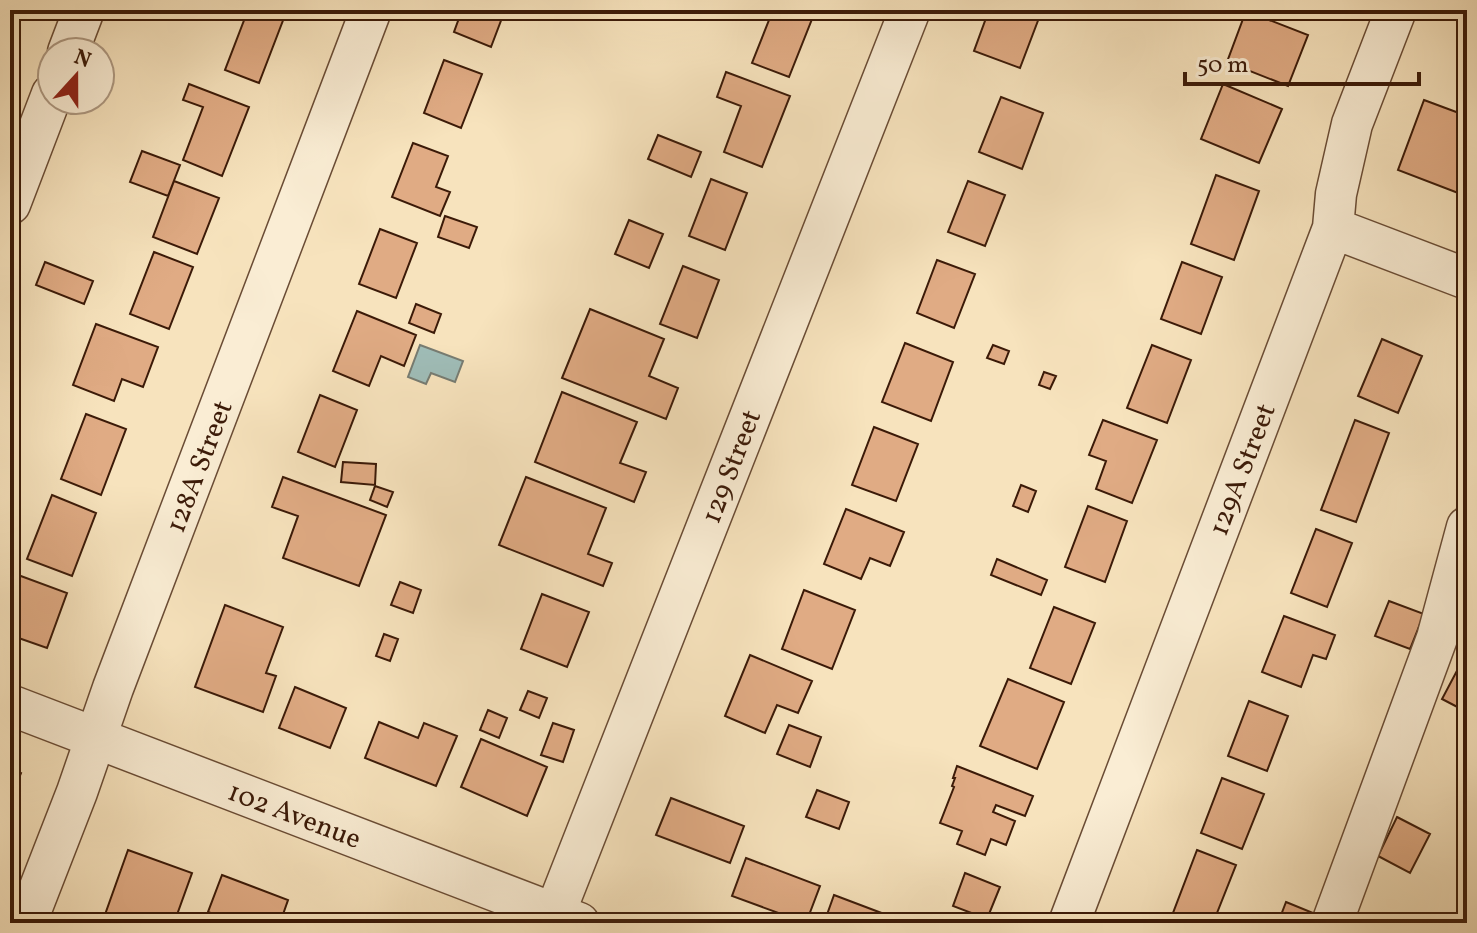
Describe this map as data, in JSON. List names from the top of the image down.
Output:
{
  "streets": {
    "street": [
      "128A Street",
      "129 Street",
      "129A Street",
      "102 Avenue"
    ]
  },
  "crossings": [
    ["128A Street", "102 Avenue"],
    ["129 Street", "102 Avenue"]
  ],
  "scale_bar": "50 m",
  "north": "top"
}
